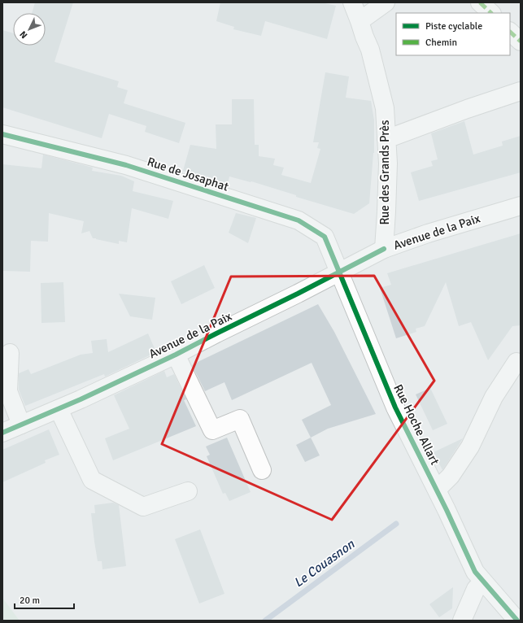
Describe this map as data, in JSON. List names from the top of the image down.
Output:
{
  "streets": {
    "street": [
      "Rue des Grands Près",
      "Rue de Josaphat",
      "Avenue de la Paix",
      "Rue Hoche Allart"
    ]
  },
  "crossings": [
    ["Rue des Grands Près", "Avenue de la Paix"],
    ["Rue de Josaphat", "Avenue de la Paix"],
    ["Rue de Josaphat", "Rue Hoche Allart"],
    ["Avenue de la Paix", "Rue Hoche Allart"]
  ],
  "water": ["Le Couasnon"],
  "legend": ["Piste cyclable", "Chemin"],
  "scale_bar": "20 m",
  "north": "bottom left"
}
